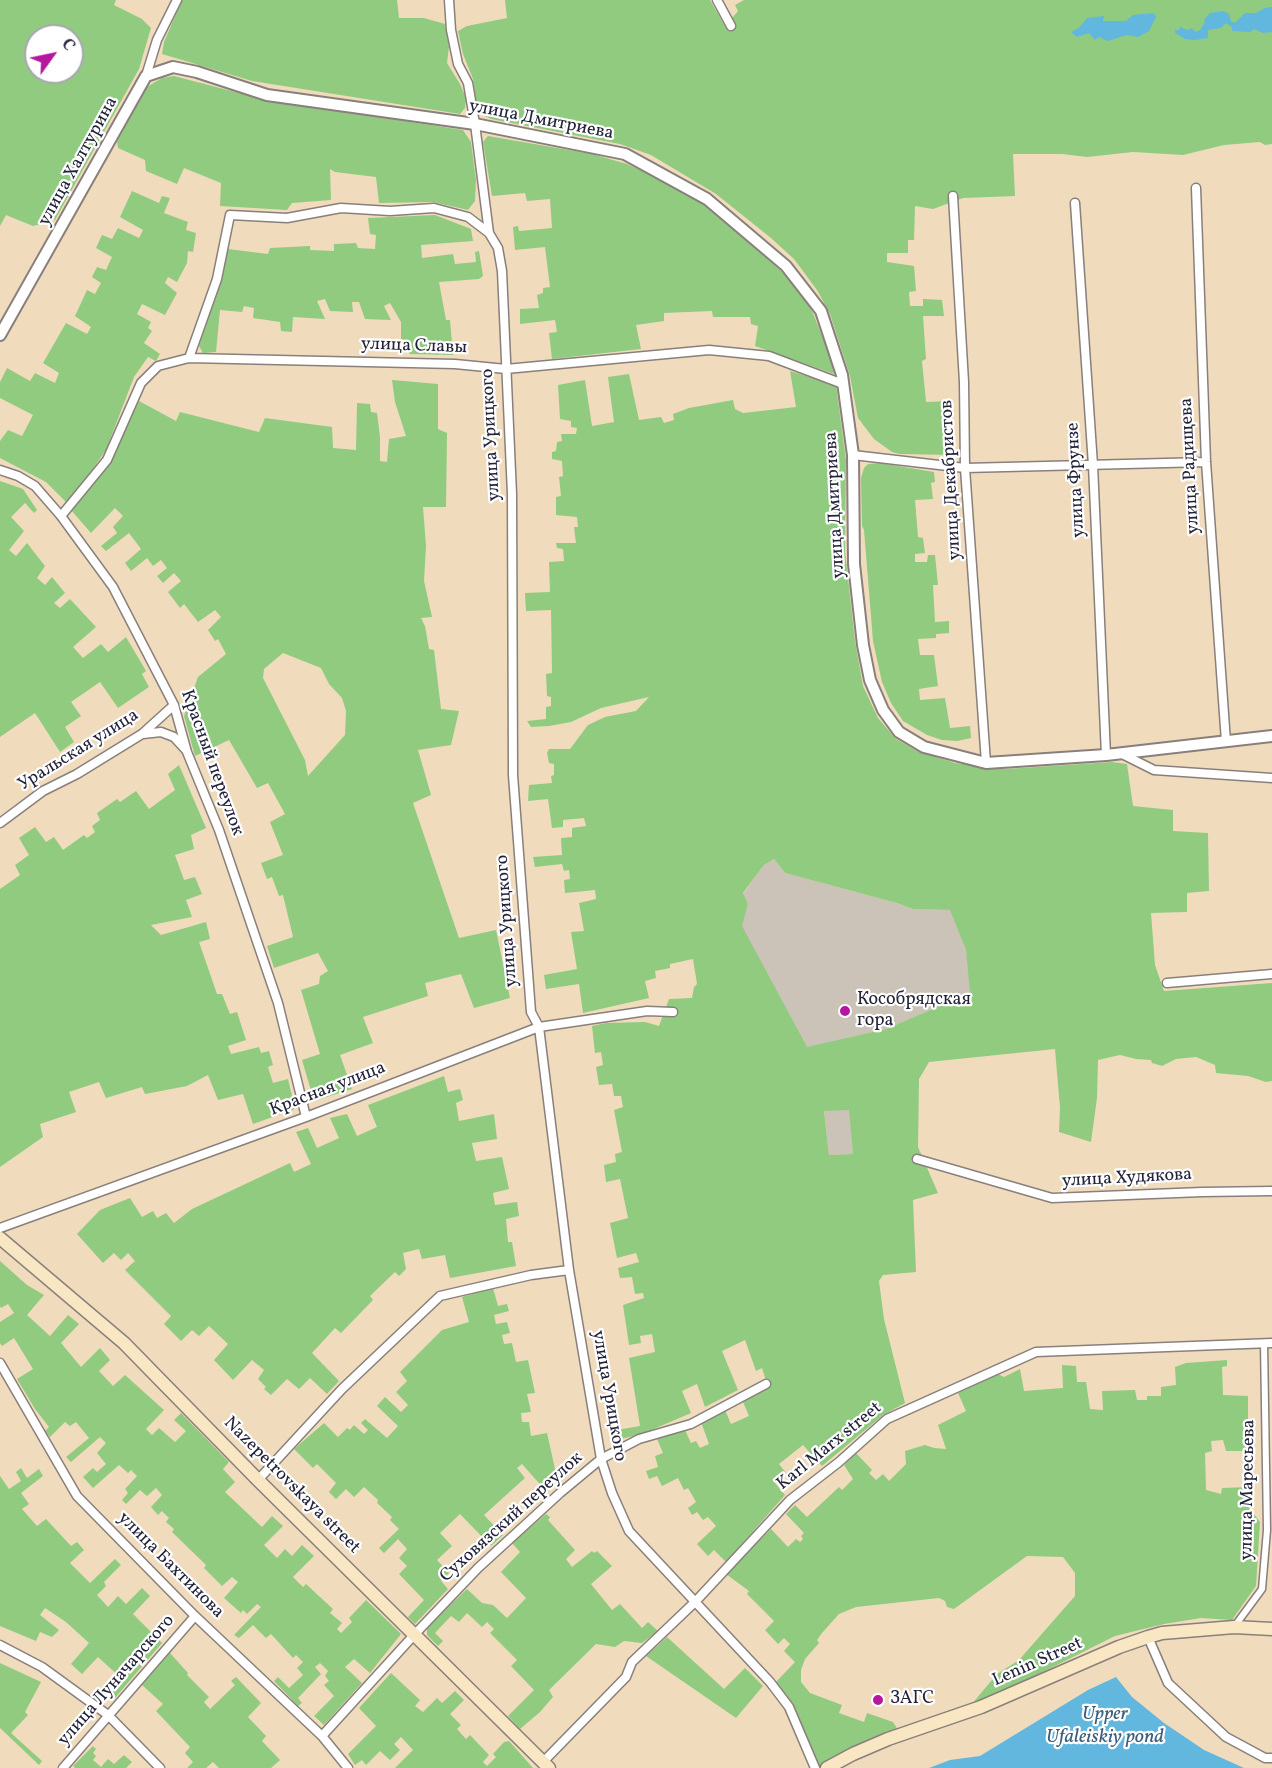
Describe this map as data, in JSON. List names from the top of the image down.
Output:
{
  "streets": {
    "main road": ["Nazepetrovskaya street", "Lenin Street"],
    "street": [
      "улица Дмитриева",
      "улица Халтурина",
      "улица Славы",
      "улица Урицкого",
      "улица Радищева",
      "улица Декабристов",
      "улица Фрунзе",
      "Уральская улица",
      "Красный переулок",
      "Красная улица",
      "улица Худякова",
      "Karl Marx street",
      "улица Маресьева",
      "Суховязский переулок",
      "улица Бахтинова",
      "улица Луначарского"
    ]
  },
  "crossings": [
    ["улица Дмитриева", "улица Халтурина"],
    ["улица Дмитриева", "улица Славы"],
    ["улица Дмитриева", "улица Урицкого"],
    ["улица Дмитриева", "улица Радищева"],
    ["улица Дмитриева", "улица Декабристов"],
    ["улица Дмитриева", "улица Фрунзе"],
    ["улица Славы", "улица Урицкого"],
    ["улица Славы", "Красный переулок"],
    ["улица Урицкого", "Красная улица"],
    ["улица Урицкого", "Karl Marx street"],
    ["улица Урицкого", "Суховязский переулок"],
    ["Уральская улица", "Красный переулок"],
    ["Красный переулок", "Красная улица"],
    ["Karl Marx street", "Nazepetrovskaya street"],
    ["Karl Marx street", "улица Маресьева"],
    ["Nazepetrovskaya street", "Суховязский переулок"],
    ["улица Маресьева", "Lenin Street"],
    ["Суховязский переулок", "улица Бахтинова"],
    ["улица Бахтинова", "улица Луначарского"]
  ],
  "water": ["Upper Ufaleiskiy pond"],
  "places": ["Кособрядская гора", "ЗАГС"],
  "north": "top right"
}
